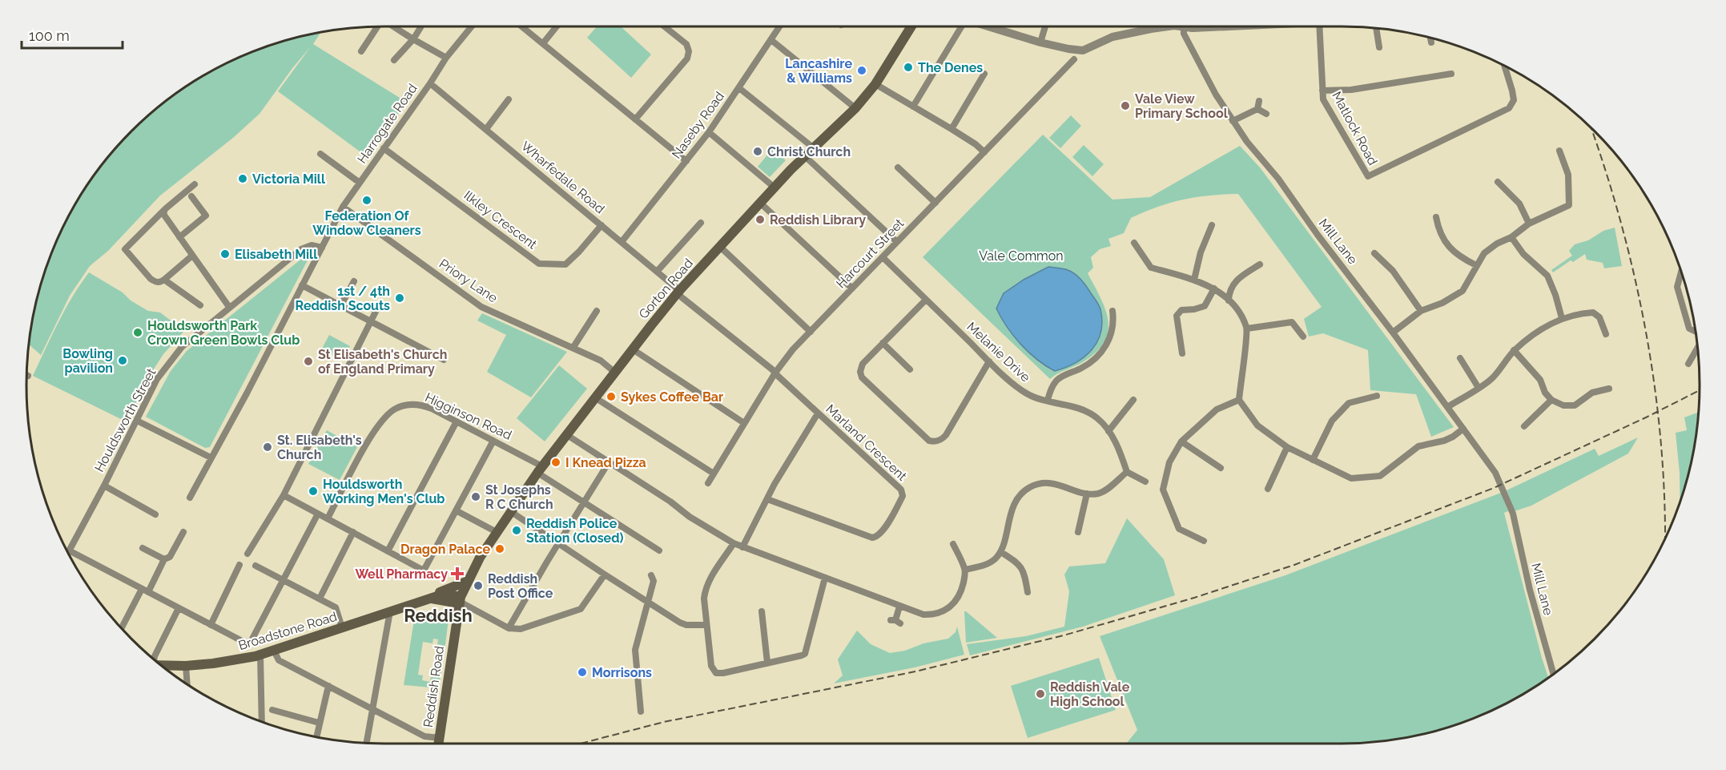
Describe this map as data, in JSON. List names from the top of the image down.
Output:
{
  "streets": {
    "main road": ["Gorton Road", "Broadstone Road", "Reddish Road"],
    "street": [
      "Harrogate Road",
      "Naseby Road",
      "Matlock Road",
      "Wharfedale Road",
      "Ilkley Crescent",
      "Mill Lane",
      "Harcourt Street",
      "Priory Lane",
      "Melanie Drive",
      "Higginson Road",
      "Houldsworth Street",
      "Marland Crescent"
    ]
  },
  "crossings": [
    ["Harrogate Road", "Wharfedale Road"],
    ["Harrogate Road", "Ilkley Crescent"],
    ["Harrogate Road", "Priory Lane"],
    ["Harrogate Road", "Houldsworth Street"],
    ["Naseby Road", "Wharfedale Road"],
    ["Wharfedale Road", "Ilkley Crescent"],
    ["Wharfedale Road", "Gorton Road"],
    ["Wharfedale Road", "Marland Crescent"],
    ["Harcourt Street", "Melanie Drive"],
    ["Harcourt Street", "Marland Crescent"],
    ["Priory Lane", "Gorton Road"],
    ["Gorton Road", "Higginson Road"],
    ["Gorton Road", "Marland Crescent"],
    ["Gorton Road", "Broadstone Road"],
    ["Gorton Road", "Reddish Road"],
    ["Broadstone Road", "Reddish Road"]
  ],
  "districts": ["Reddish"],
  "parks": ["Vale Common"],
  "places": {
    "other": [
      "The Denes",
      "Lancashire & Williams",
      "Vale View Primary School",
      "Christ Church",
      "Victoria Mill",
      "Federation Of Window Cleaners",
      "Reddish Library",
      "Elisabeth Mill",
      "1st / 4th Reddish Scouts",
      "Houldsworth Park Crown Green Bowls Club",
      "Bowling pavilion",
      "St Elisabeth's Church of England Primary",
      "Sykes Coffee Bar",
      "St. Elisabeth's Church",
      "I Knead Pizza",
      "Houldsworth Working Men's Club",
      "St Josephs R C Church",
      "Reddish Police Station (Closed)",
      "Dragon Palace",
      "Reddish Post Office",
      "Morrisons",
      "Reddish Vale High School"
    ],
    "health": ["Well Pharmacy"]
  },
  "scale_bar": "100 m"
}
